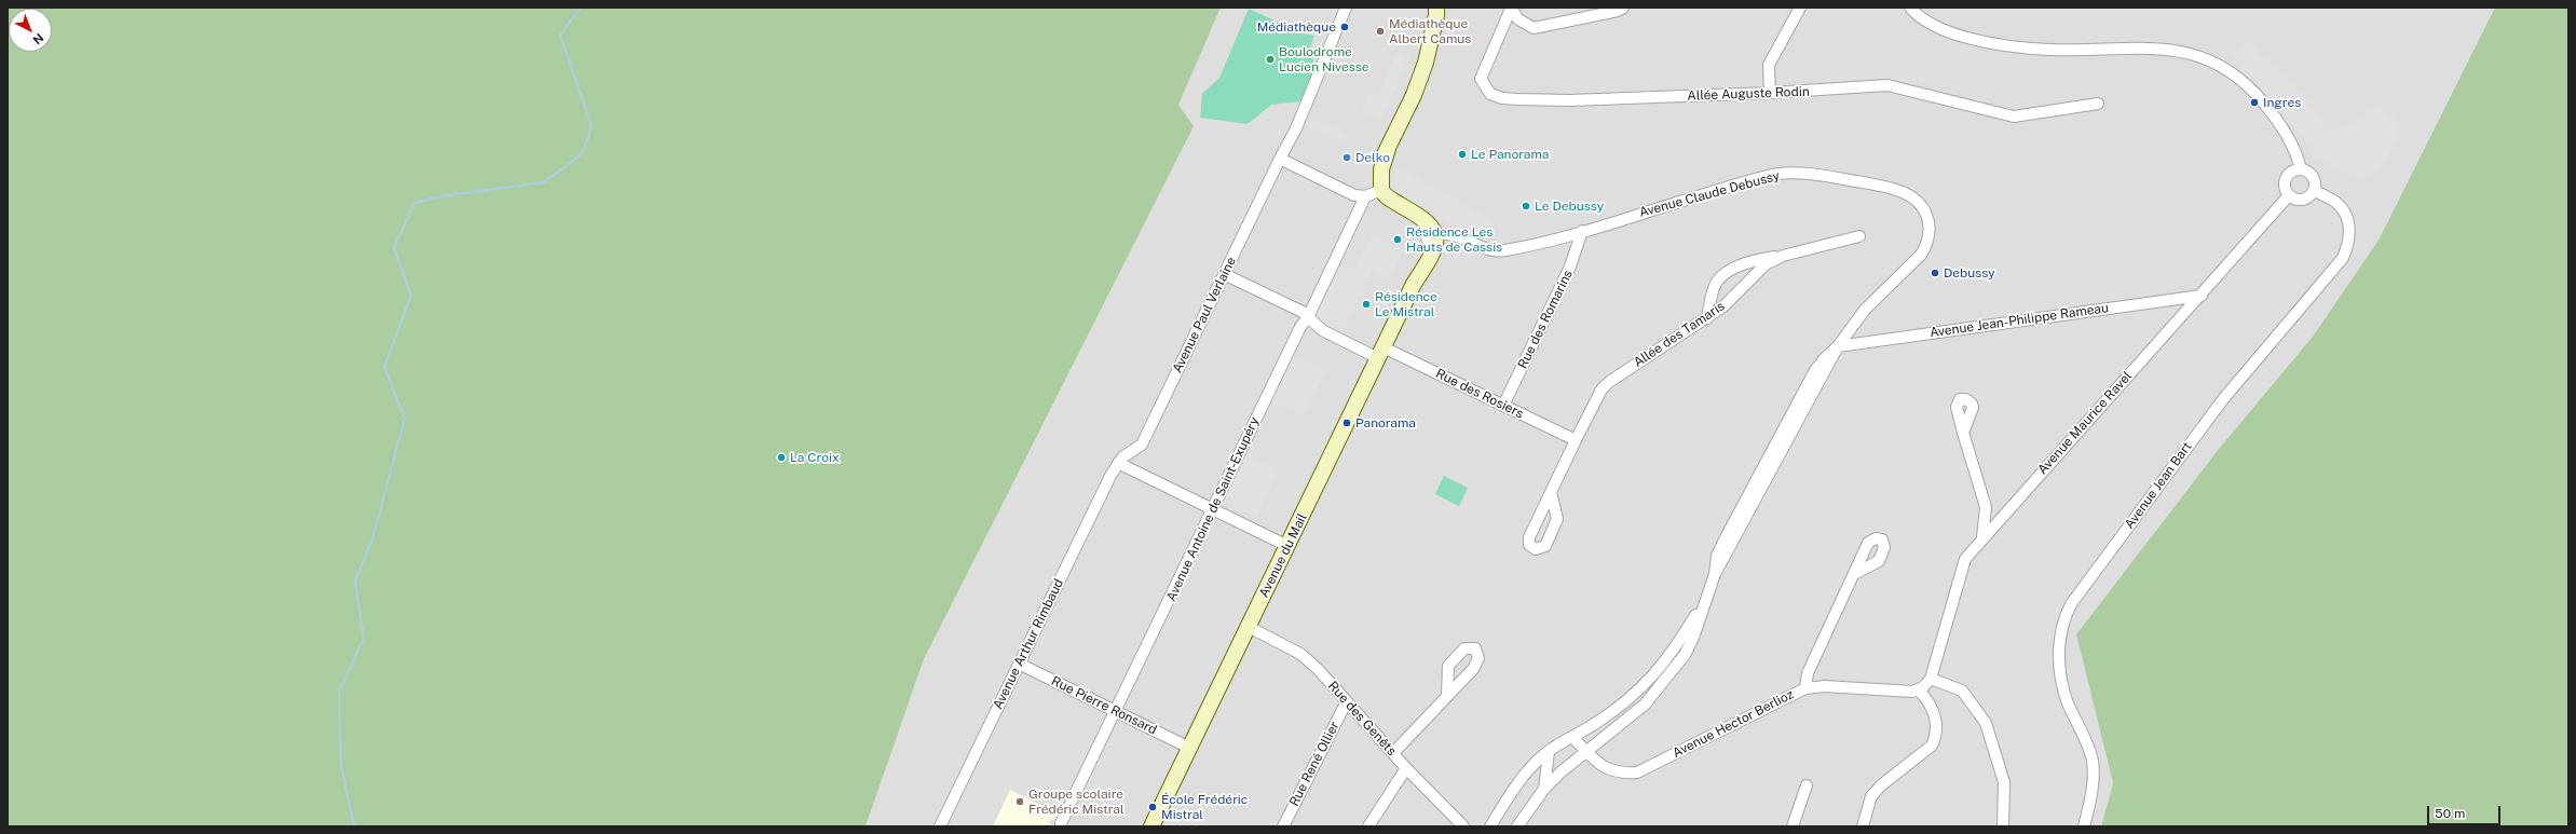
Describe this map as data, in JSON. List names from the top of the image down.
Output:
{
  "streets": {
    "main road": ["Avenue du Mail"],
    "street": [
      "Allée Auguste Rodin",
      "Avenue Claude Debussy",
      "Avenue Paul Verlaine",
      "Rue des Romarins",
      "Avenue Jean-Philippe Rameau",
      "Allée des Tamaris",
      "Rue des Rosiers",
      "Avenue Maurice Ravel",
      "Avenue Jean Bart",
      "Avenue Antoine de Saint-Exupéry",
      "Avenue Arthur Rimbaud",
      "Rue Pierre Ronsard",
      "Rue des Genêts",
      "Avenue Hector Berlioz",
      "Rue René Ollier"
    ]
  },
  "crossings": [
    ["Avenue Claude Debussy", "Rue des Romarins"],
    ["Avenue Claude Debussy", "Avenue Jean-Philippe Rameau"],
    ["Avenue Claude Debussy", "Avenue du Mail"],
    ["Avenue Claude Debussy", "Avenue Hector Berlioz"],
    ["Avenue Paul Verlaine", "Rue des Rosiers"],
    ["Avenue Paul Verlaine", "Avenue Arthur Rimbaud"],
    ["Rue des Romarins", "Rue des Rosiers"],
    ["Avenue Jean-Philippe Rameau", "Avenue Maurice Ravel"],
    ["Allée des Tamaris", "Rue des Rosiers"],
    ["Rue des Rosiers", "Avenue Antoine de Saint-Exupéry"],
    ["Rue des Rosiers", "Avenue du Mail"],
    ["Avenue Maurice Ravel", "Avenue Jean Bart"],
    ["Avenue Antoine de Saint-Exupéry", "Rue Pierre Ronsard"],
    ["Avenue du Mail", "Rue Pierre Ronsard"],
    ["Avenue du Mail", "Rue des Genêts"],
    ["Avenue Arthur Rimbaud", "Rue Pierre Ronsard"],
    ["Rue des Genêts", "Rue René Ollier"]
  ],
  "places": [
    "Médiathèque",
    "Médiathèque Albert Camus",
    "Boulodrome Lucien Nivesse",
    "Ingres",
    "Le Panorama",
    "Delko",
    "Le Debussy",
    "Résidence Les Hauts de Cassis",
    "Debussy",
    "Résidence Le Mistral",
    "Panorama",
    "La Croix",
    "Groupe scolaire Frédéric Mistral",
    "École Frédéric Mistral"
  ],
  "scale_bar": "50 m",
  "north": "bottom right"
}
